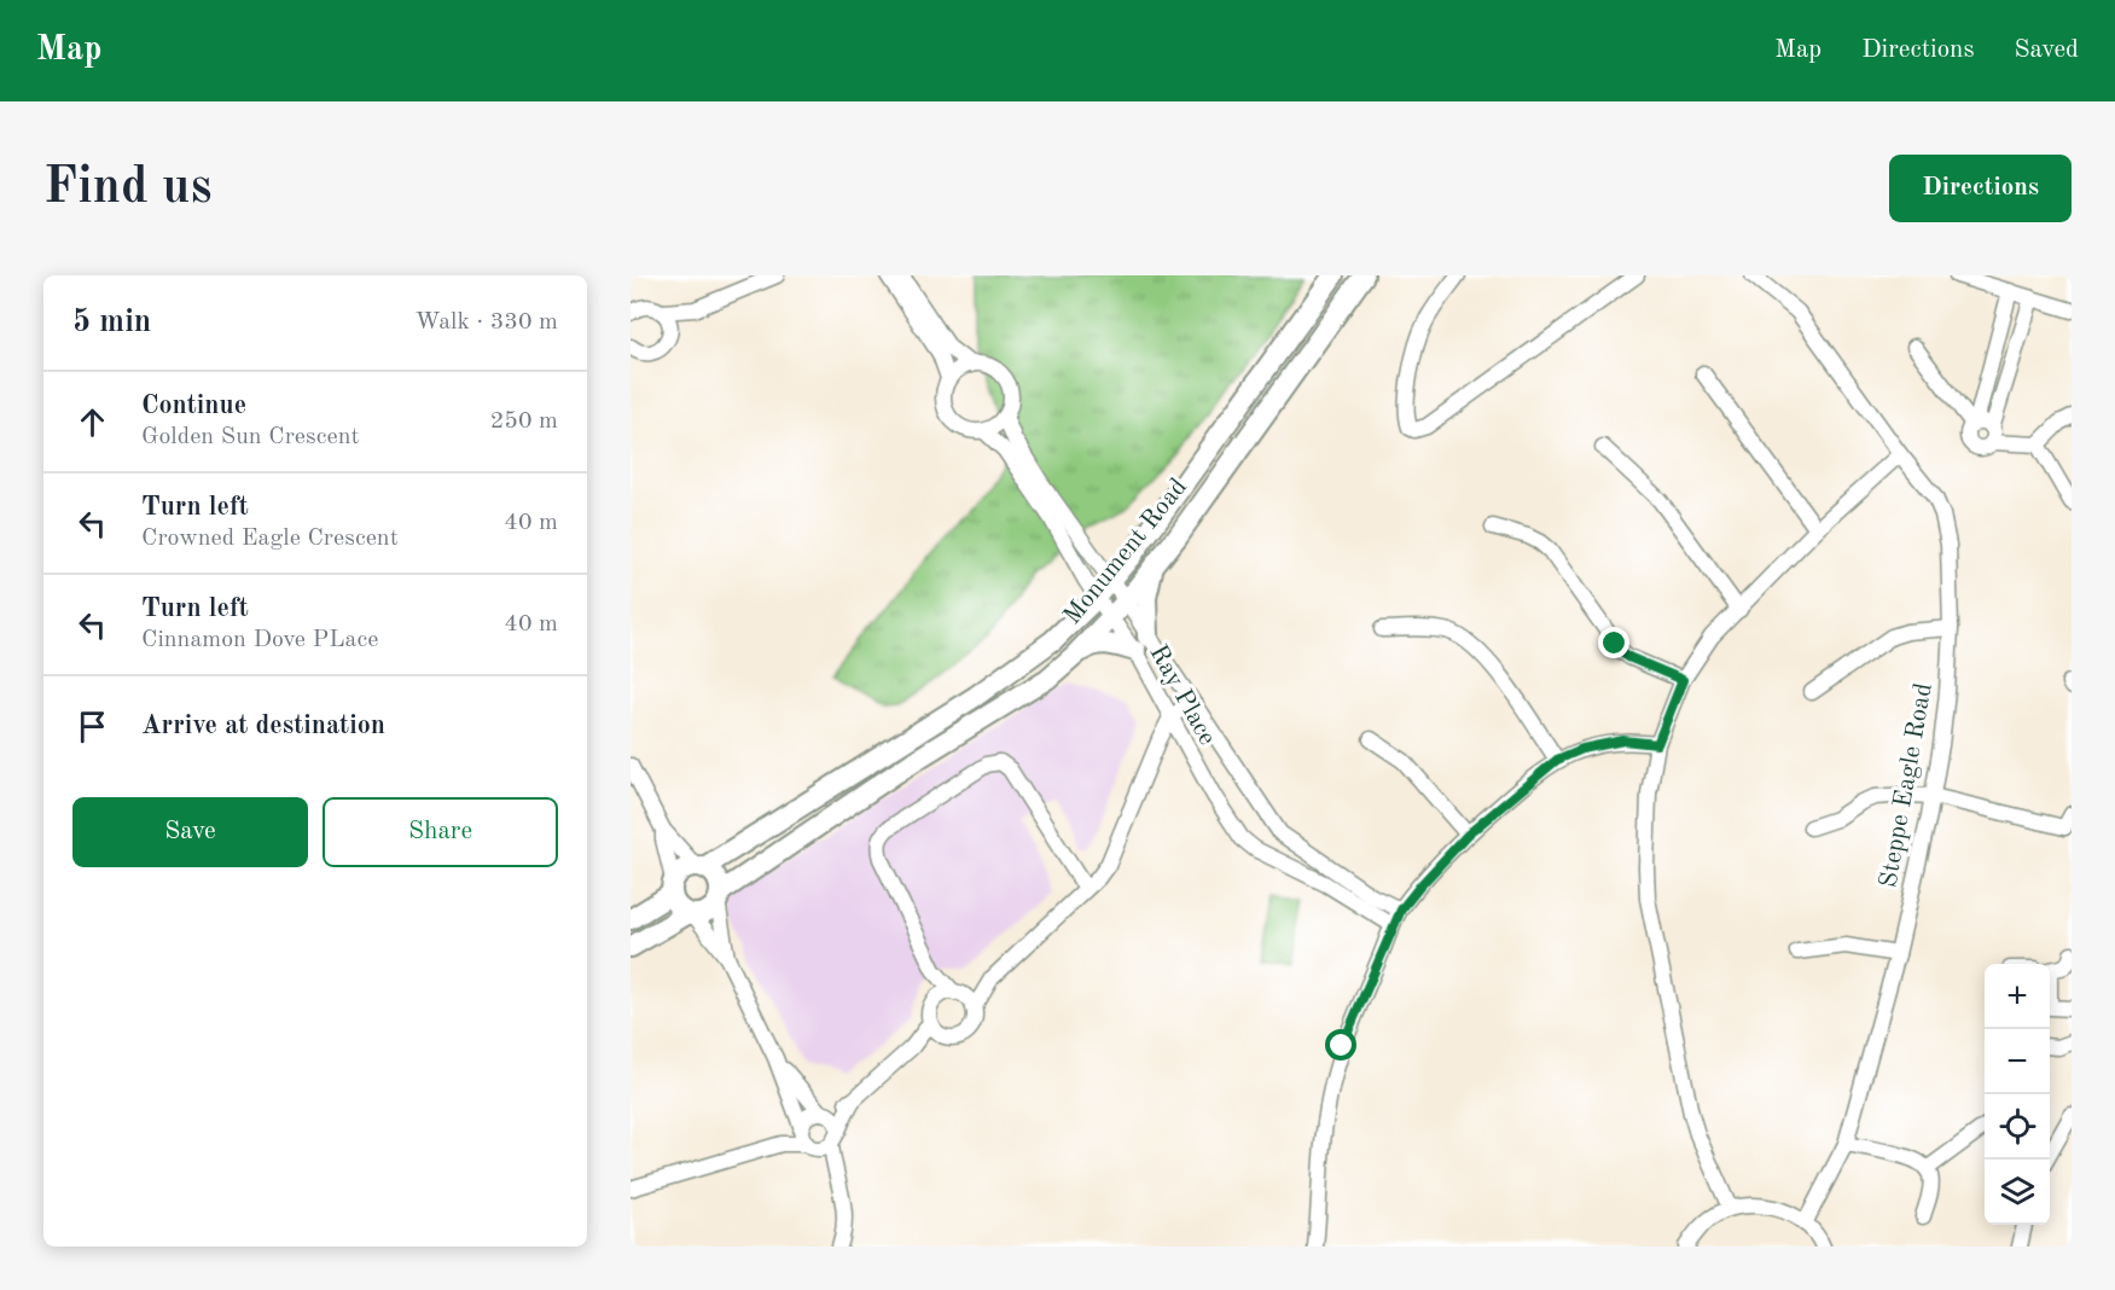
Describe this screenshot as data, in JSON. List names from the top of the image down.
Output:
{
  "streets": {
    "main road": ["Monument Road"],
    "street": ["Ray Place", "Steppe Eagle Road"]
  },
  "crossings": [
    ["Monument Road", "Ray Place"]
  ],
  "page": {
    "header": "Map",
    "nav": ["Map", "Directions", "Saved"],
    "buttons": [
      "Directions",
      ["Save", "Share"]
    ],
    "title": "Find us",
    "heading": ["5 min", "Walk · 330 m"],
    "list": [
      ["Continue", "Golden Sun Crescent", "250 m"],
      ["Turn left", "Crowned Eagle Crescent", "40 m"],
      ["Turn left", "Cinnamon Dove PLace", "40 m"],
      "Arrive at destination"
    ],
    "map_buttons": ["+", "−"]
  }
}
